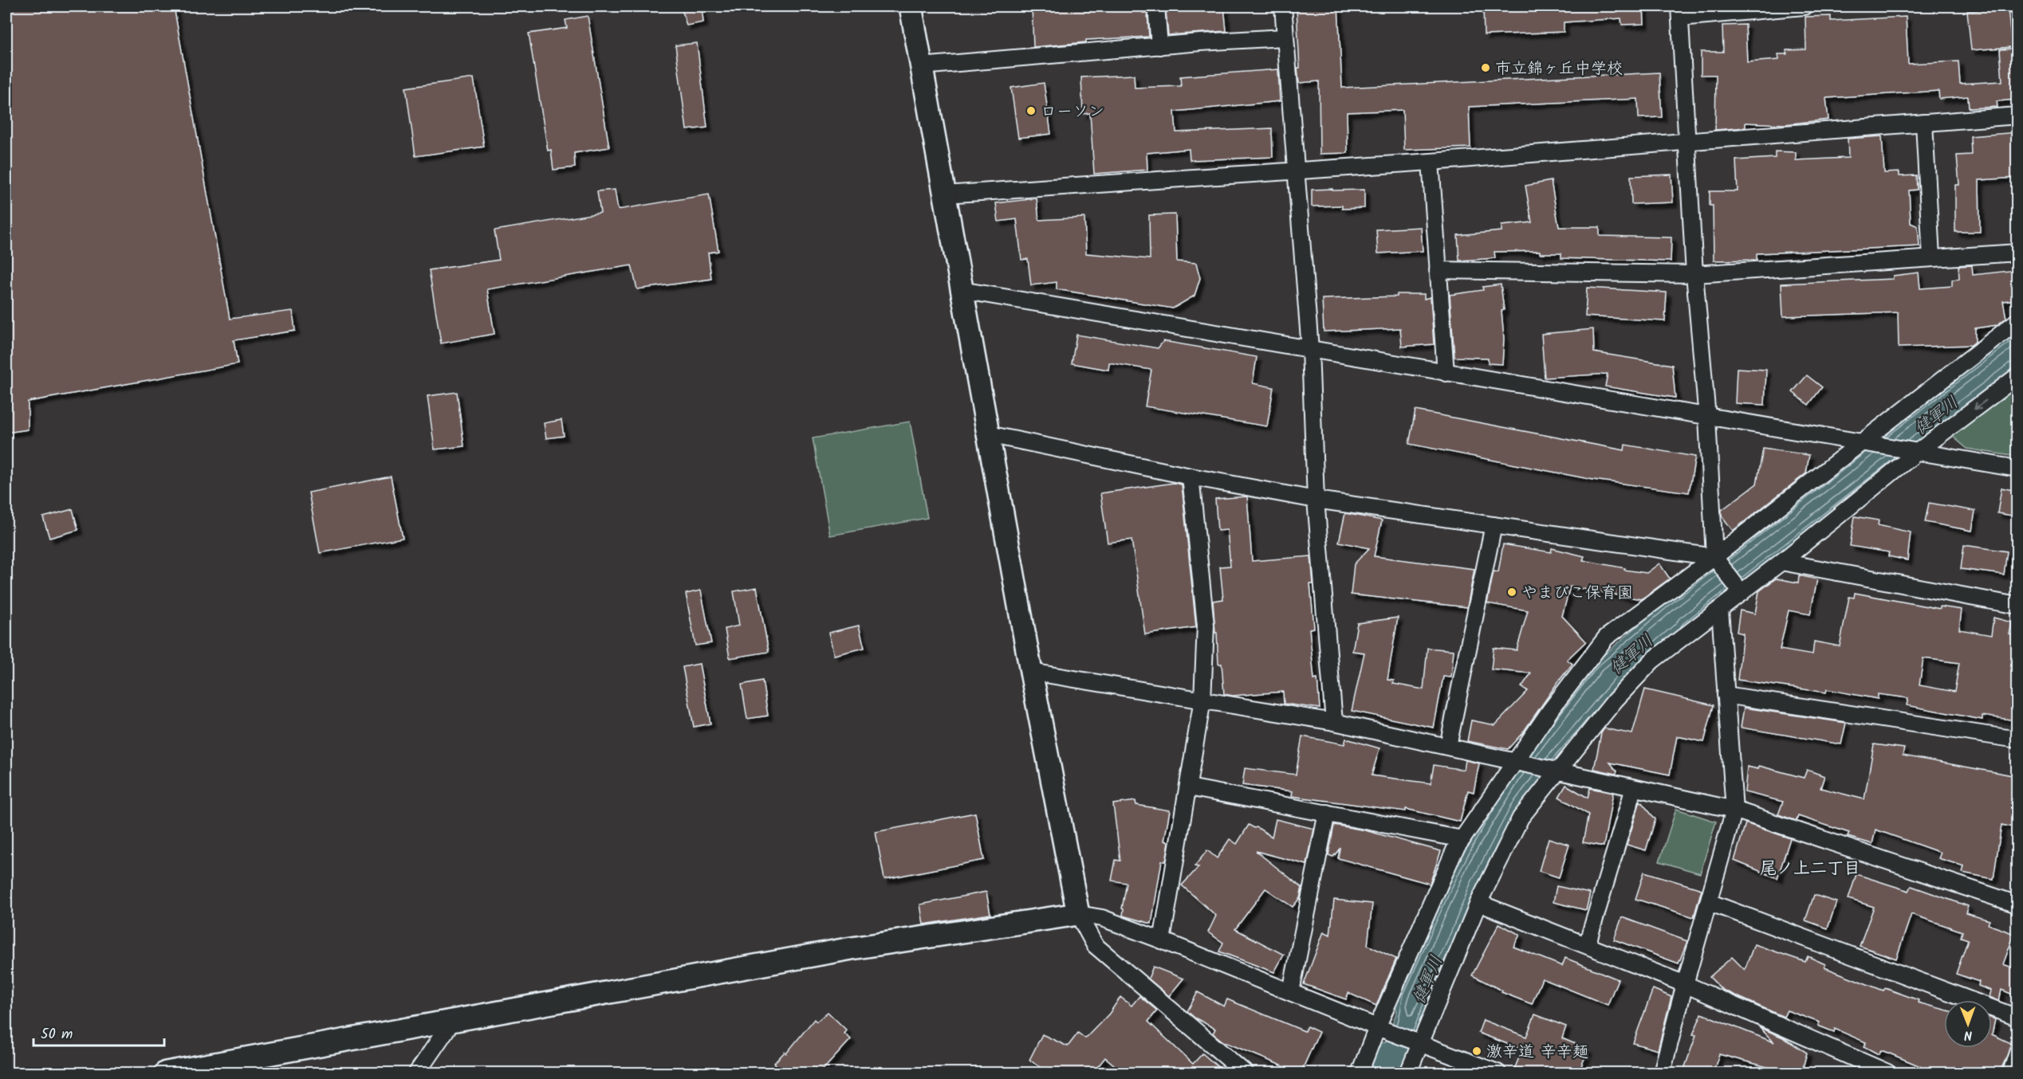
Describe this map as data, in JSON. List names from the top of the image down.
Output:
{
  "districts": ["尾ノ上二丁目"],
  "water": ["健軍川"],
  "places": [
    "市立錦ヶ丘中学校",
    "ローソン",
    "やまびこ保育園",
    "激辛道 辛辛麺"
  ],
  "scale_bar": "50 m",
  "north": "bottom"
}
